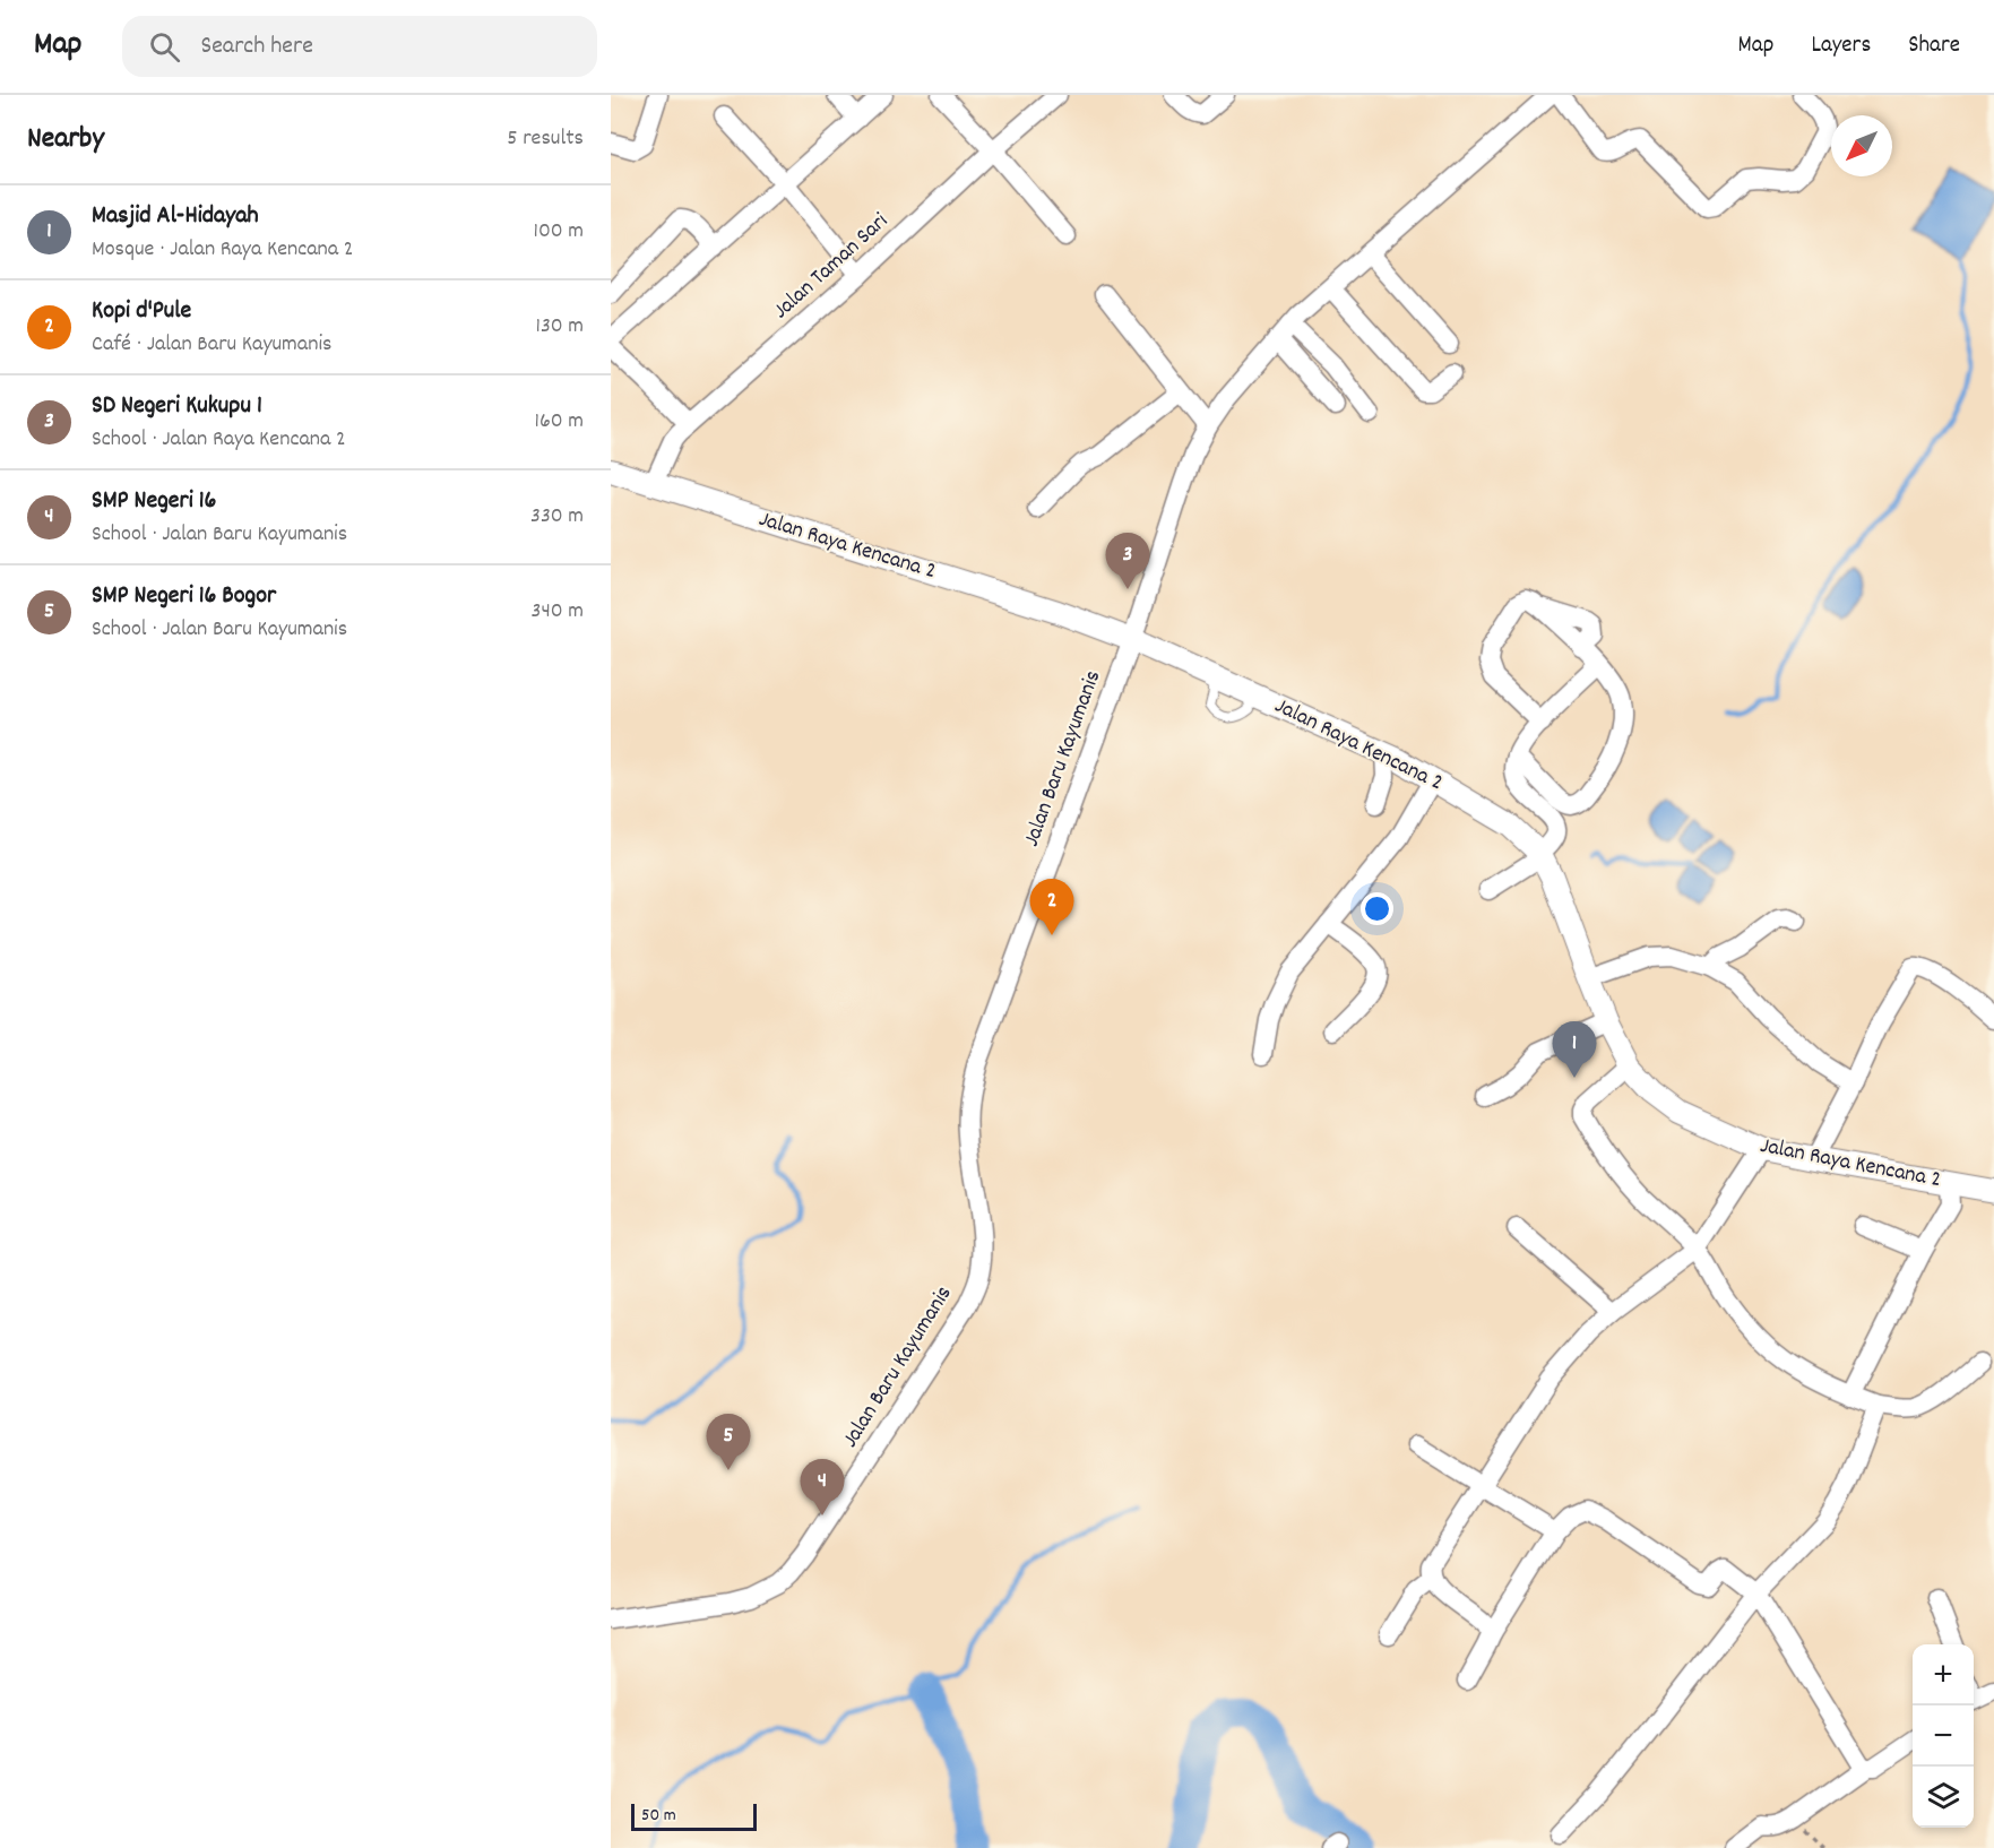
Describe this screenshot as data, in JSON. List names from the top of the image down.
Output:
{
  "streets": {
    "street": ["Jalan Taman Sari", "Jalan Raya Kencana 2", "Jalan Baru Kayumanis"]
  },
  "crossings": [
    ["Jalan Taman Sari", "Jalan Raya Kencana 2"],
    ["Jalan Raya Kencana 2", "Jalan Baru Kayumanis"]
  ],
  "scale_bar": "50 m",
  "north": "bottom left",
  "page": {
    "header": "Map",
    "search": "Search here",
    "nav": ["Map", "Layers", "Share"],
    "heading": ["Nearby", "5 results"],
    "list": [
      {
        "mark": "1",
        "name": "Masjid Al-Hidayah",
        "note": "Mosque · Jalan Raya Kencana 2",
        "value": "100 m"
      },
      {
        "mark": "2",
        "name": "Kopi d'Pule",
        "note": "Café · Jalan Baru Kayumanis",
        "value": "130 m"
      },
      {
        "mark": "3",
        "name": "SD Negeri Kukupu 1",
        "note": "School · Jalan Raya Kencana 2",
        "value": "160 m"
      },
      {
        "mark": "4",
        "name": "SMP Negeri 16",
        "note": "School · Jalan Baru Kayumanis",
        "value": "330 m"
      },
      {
        "mark": "5",
        "name": "SMP Negeri 16 Bogor",
        "note": "School · Jalan Baru Kayumanis",
        "value": "340 m"
      }
    ],
    "pins": [
      "3",
      "2",
      "1",
      "5",
      "4"
    ],
    "map_buttons": ["+", "−"],
    "scale": "50 m"
  }
}
